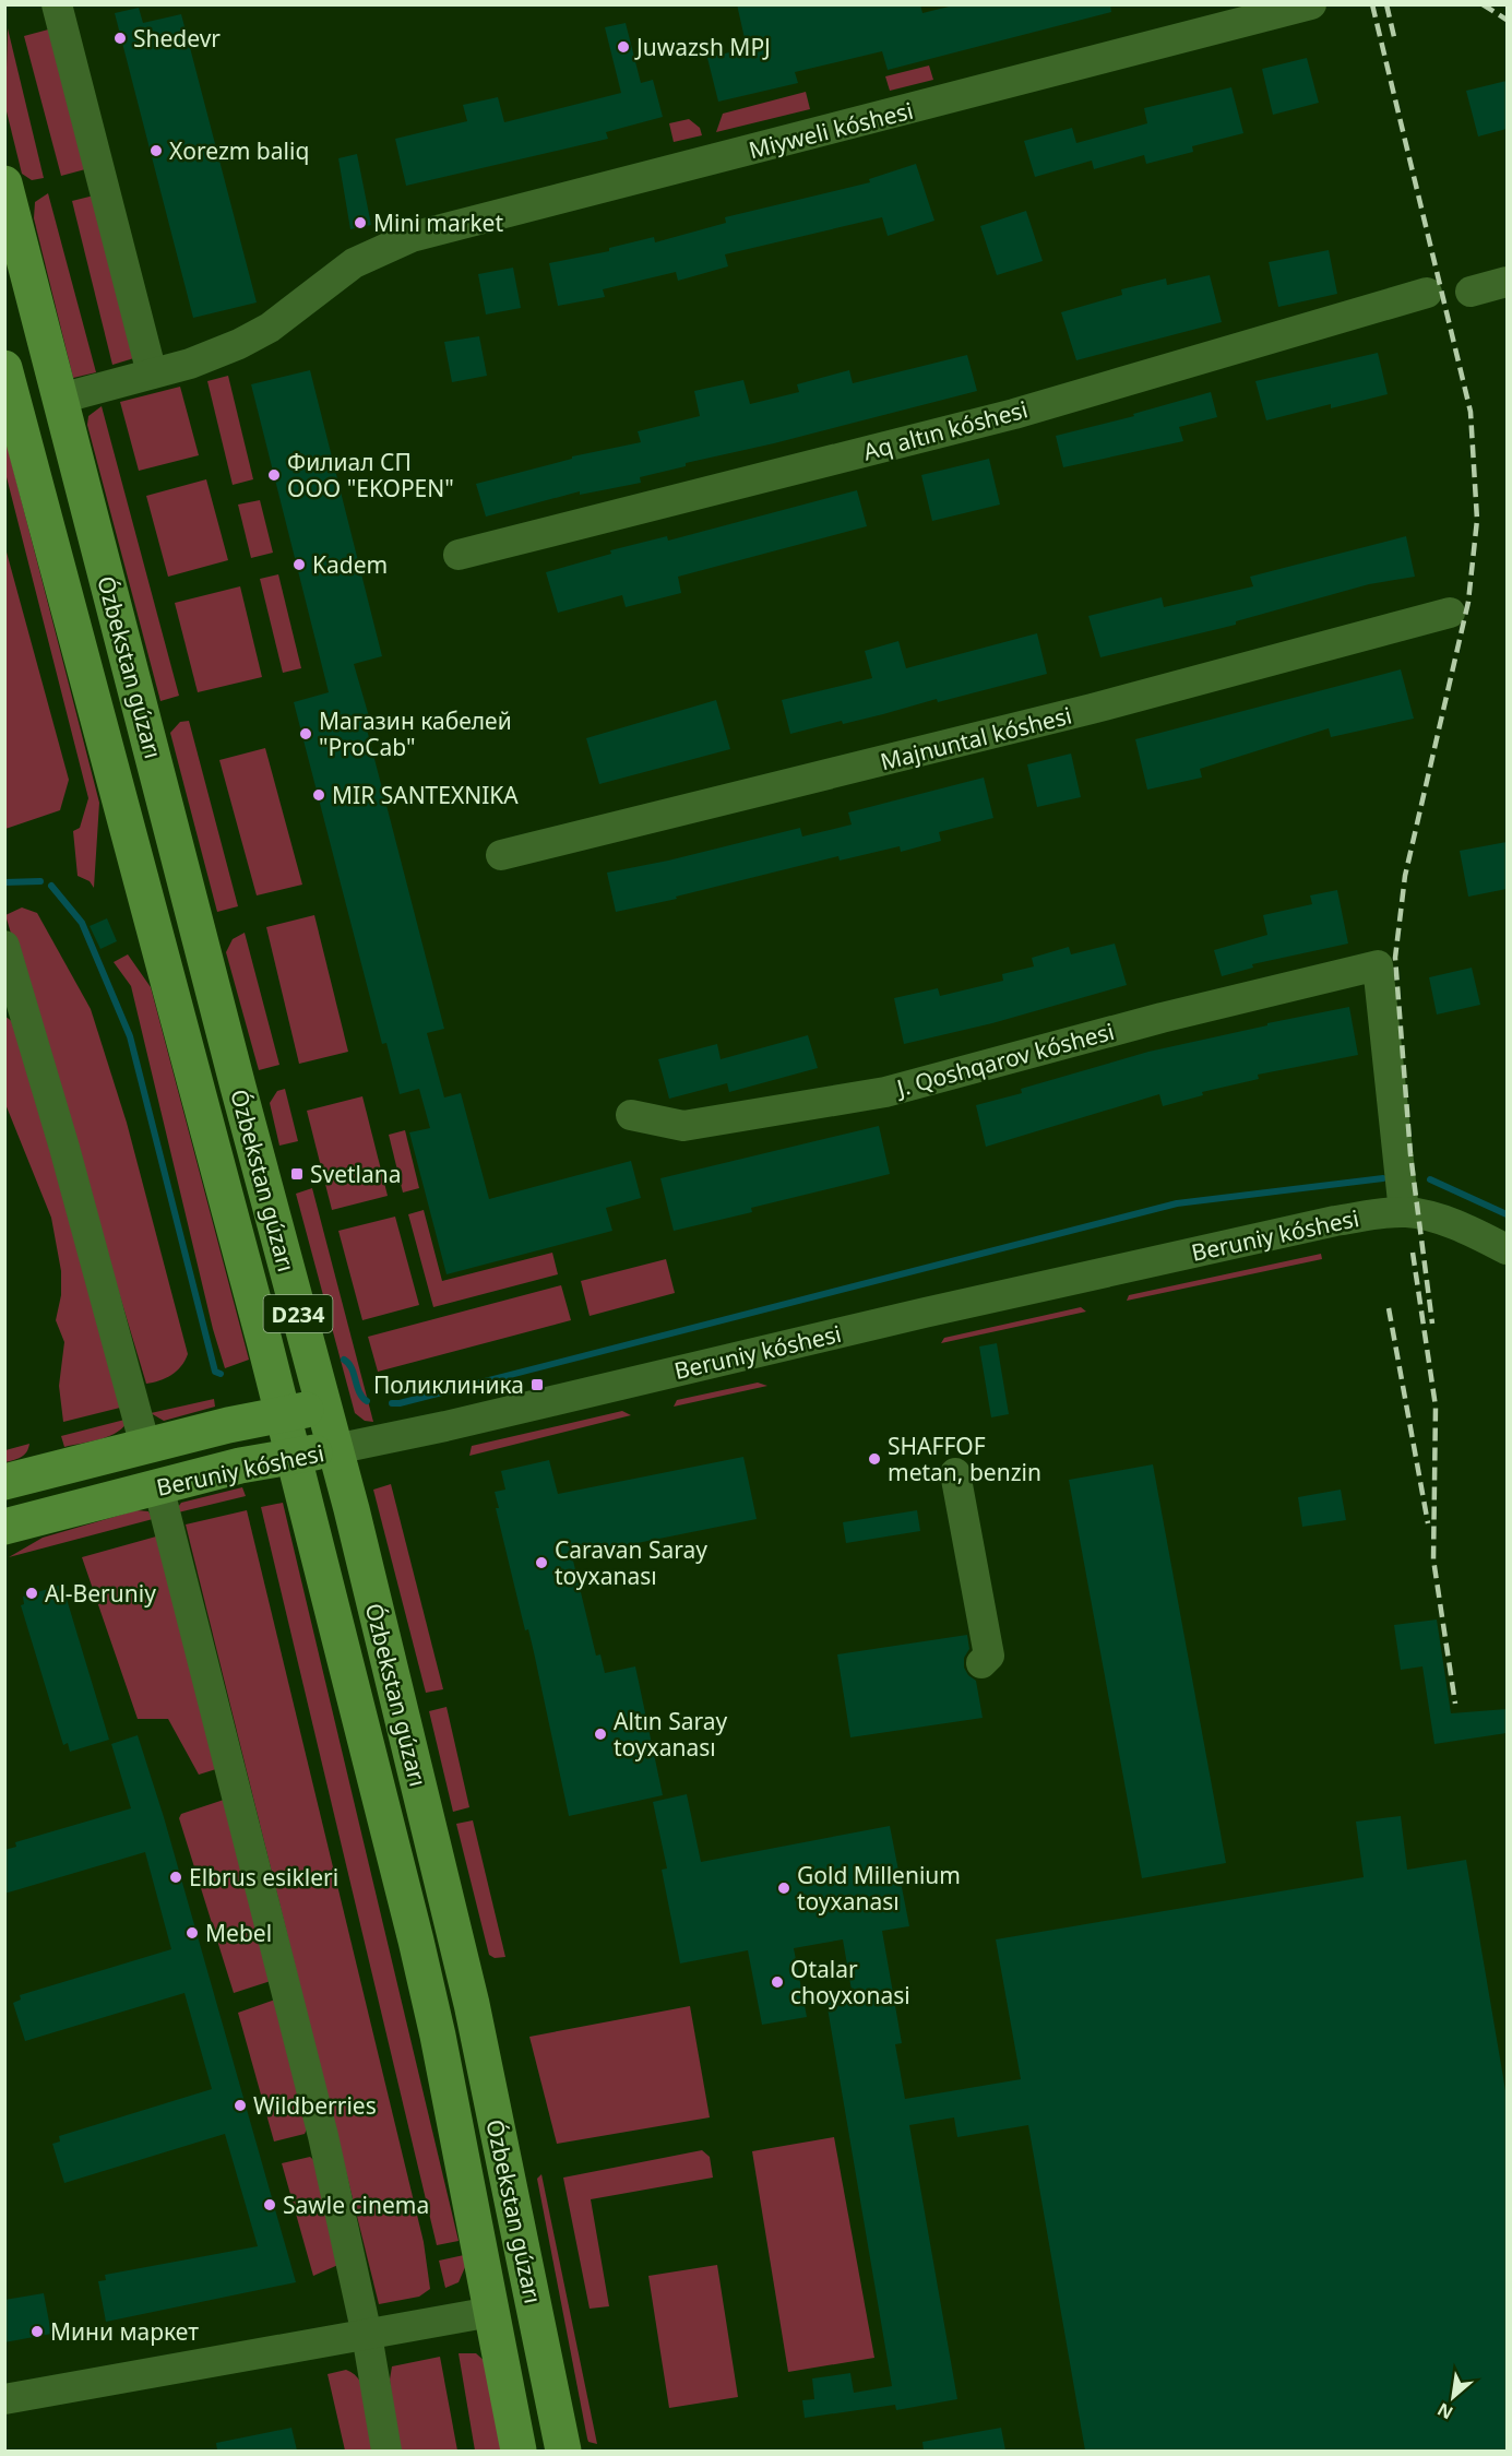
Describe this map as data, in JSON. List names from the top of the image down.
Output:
{
  "streets": {
    "main road": ["Ózbekstan gúzarı", "Beruniy kóshesi", "D234"],
    "street": [
      "Miyweli kóshesi",
      "Aq altın kóshesi",
      "Majnuntal kóshesi",
      "J. Qoshqarov kóshesi"
    ]
  },
  "crossings": [
    ["Miyweli kóshesi", "Ózbekstan gúzarı"],
    ["Ózbekstan gúzarı", "Beruniy kóshesi"],
    ["J. Qoshqarov kóshesi", "Beruniy kóshesi"]
  ],
  "places": {
    "other": [
      "Shedevr",
      "Juwazsh MPJ",
      "Xorezm baliq",
      "Mini market",
      "Филиал СП OOO \"EKOPEN\"",
      "Kadem",
      "Магазин кабелей \"ProCab\"",
      "MIR SANTEXNIKA",
      "SHAFFOF metan, benzin",
      "Caravan Saray toyxanası",
      "Al-Beruniy",
      "Altın Saray toyxanası",
      "Elbrus esikleri",
      "Gold Millenium toyxanası",
      "Mebel",
      "Otalar choyxonasi",
      "Wildberries",
      "Sawle cinema",
      "Мини маркет"
    ],
    "transit": ["Svetlana", "Поликлиника"]
  },
  "north": "bottom left"
}
